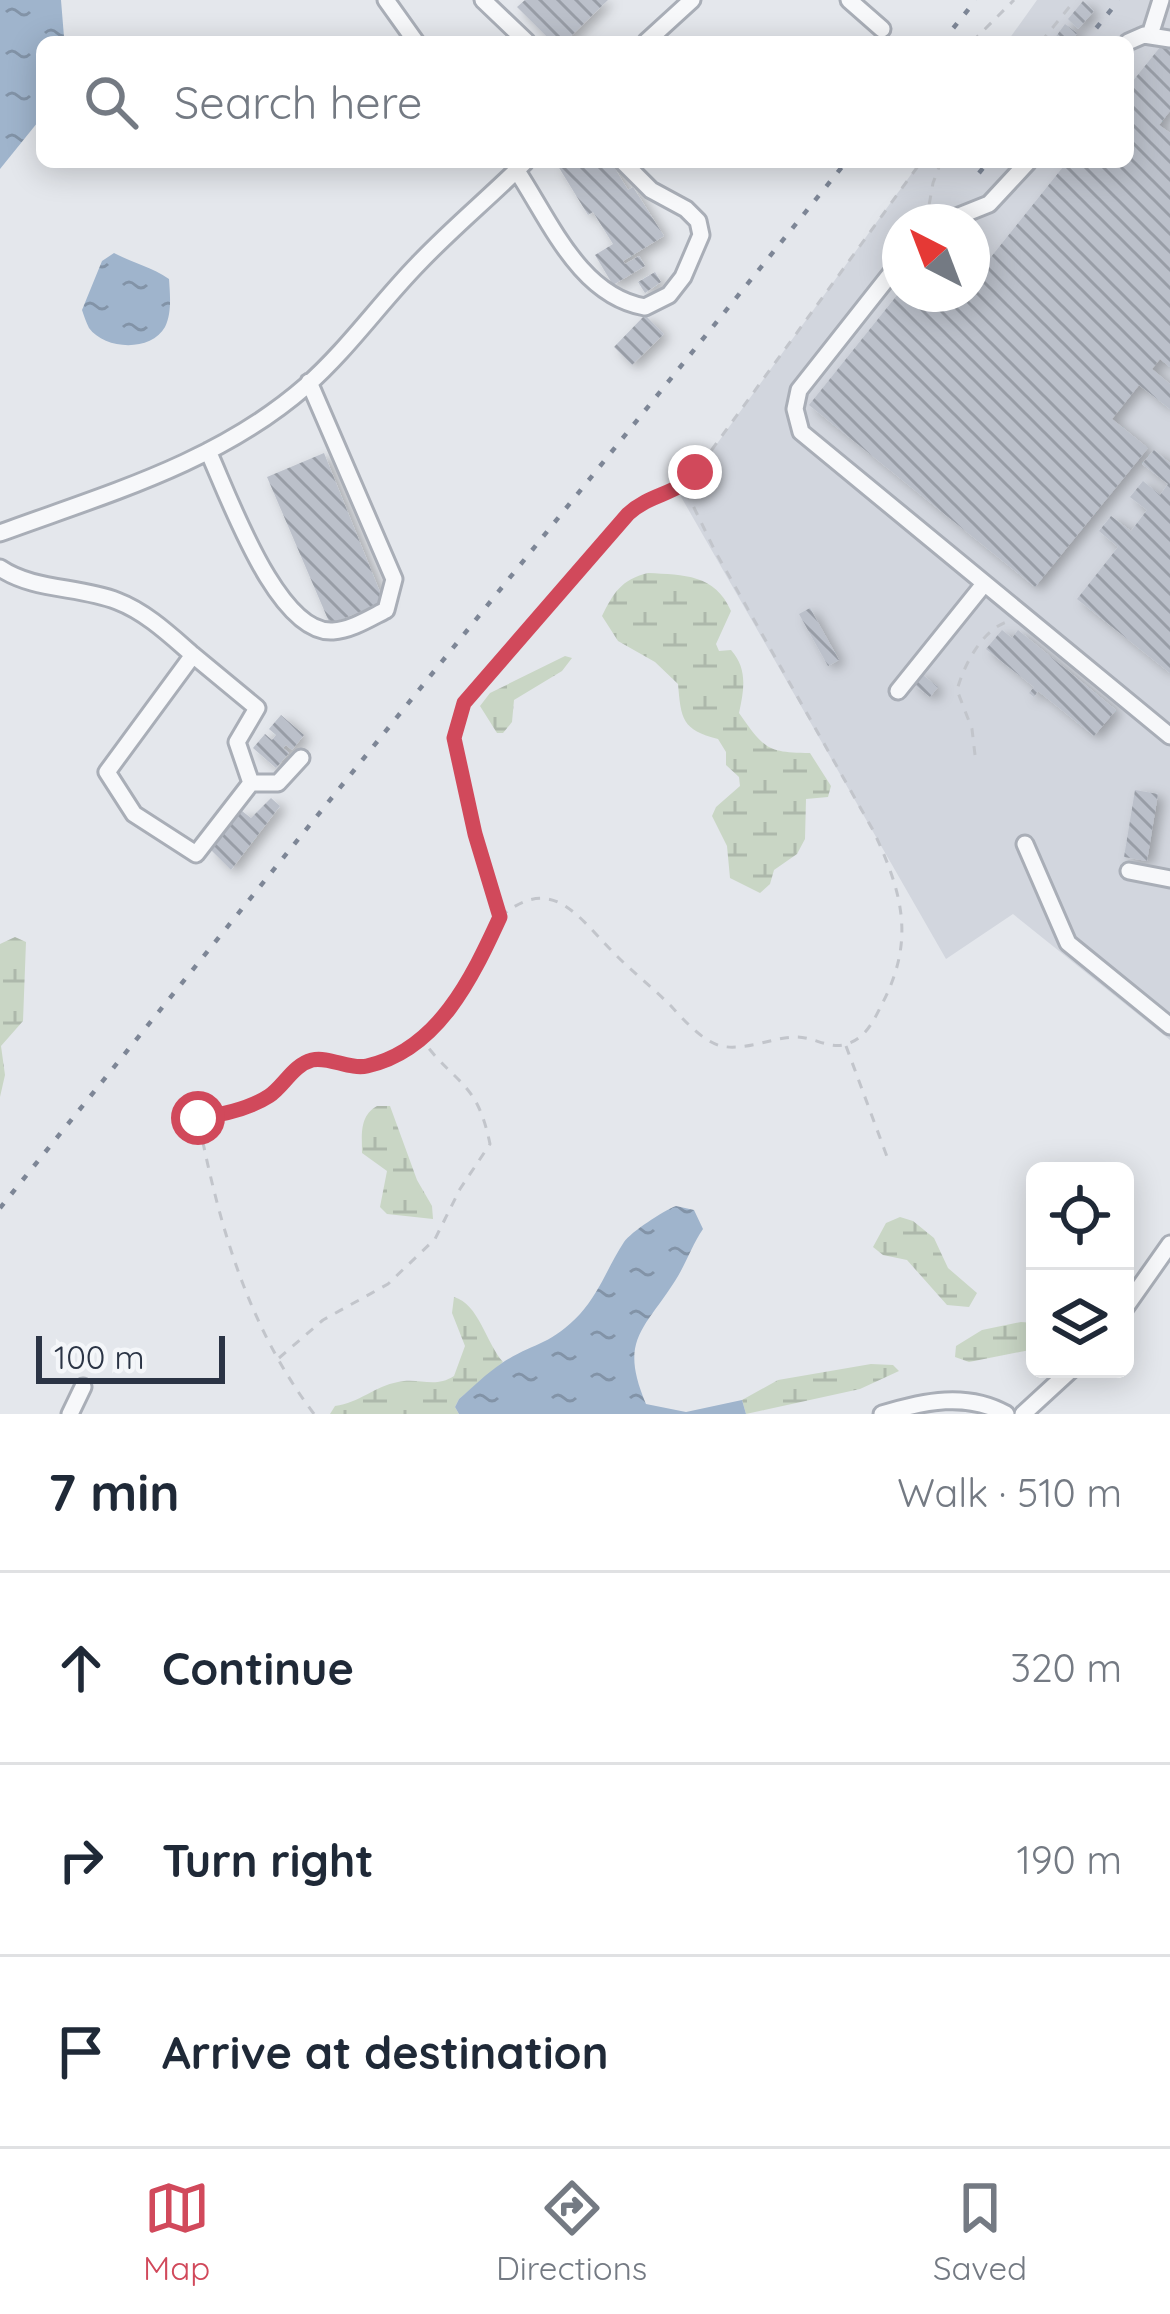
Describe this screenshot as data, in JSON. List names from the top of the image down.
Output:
{
  "scale_bar": "100 m",
  "north": "top left",
  "page": {
    "search": "Search here",
    "scale": "100 m",
    "heading": ["7 min", "Walk · 510 m"],
    "list": [
      ["Continue", "320 m"],
      ["Turn right", "190 m"],
      "Arrive at destination"
    ],
    "nav": ["Map", "Directions", "Saved"]
  }
}
